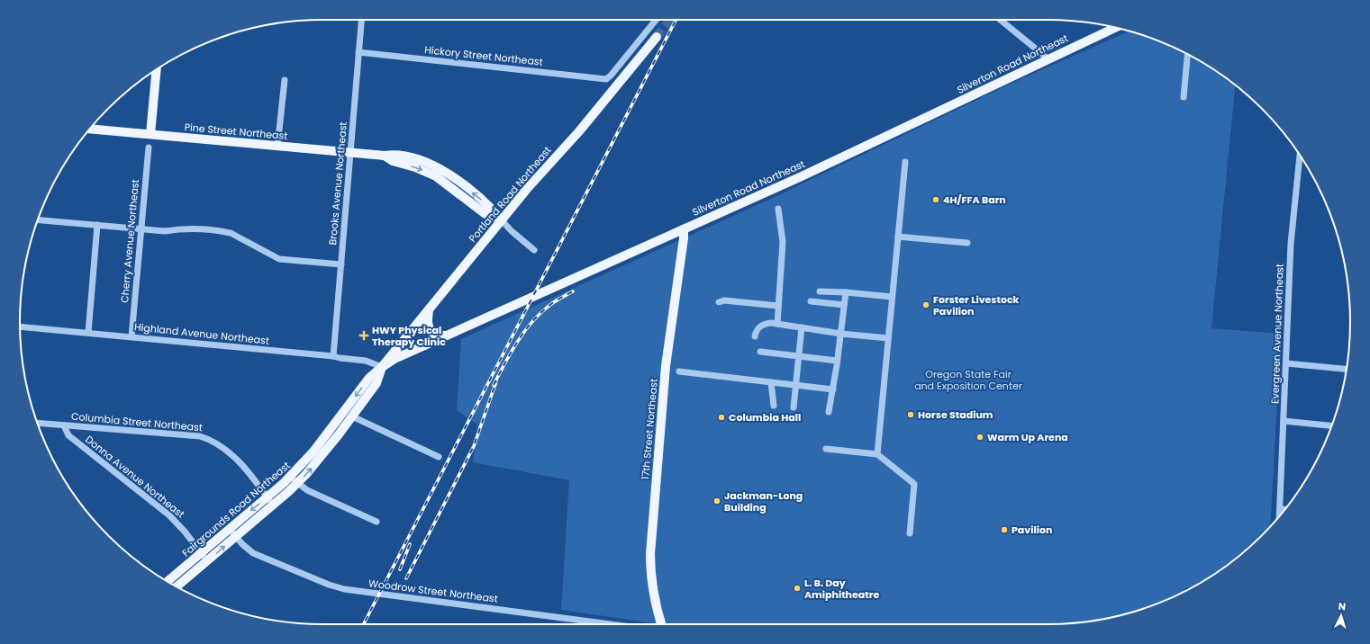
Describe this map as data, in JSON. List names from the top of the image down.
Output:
{
  "streets": {
    "main road": [
      "Silverton Road Northeast",
      "Pine Street Northeast",
      "Portland Road Northeast",
      "17th Street Northeast",
      "Fairgrounds Road Northeast"
    ],
    "street": [
      "Hickory Street Northeast",
      "Brooks Avenue Northeast",
      "Cherry Avenue Northeast",
      "Highland Avenue Northeast",
      "Evergreen Avenue Northeast",
      "Columbia Street Northeast",
      "Donna Avenue Northeast",
      "Woodrow Street Northeast"
    ]
  },
  "crossings": [
    ["Hickory Street Northeast", "Brooks Avenue Northeast"],
    ["Silverton Road Northeast", "Portland Road Northeast"],
    ["Silverton Road Northeast", "Highland Avenue Northeast"],
    ["Silverton Road Northeast", "17th Street Northeast"],
    ["Silverton Road Northeast", "Fairgrounds Road Northeast"],
    ["Pine Street Northeast", "Brooks Avenue Northeast"],
    ["Pine Street Northeast", "Portland Road Northeast"],
    ["Brooks Avenue Northeast", "Highland Avenue Northeast"],
    ["Portland Road Northeast", "Highland Avenue Northeast"],
    ["Portland Road Northeast", "Fairgrounds Road Northeast"],
    ["Cherry Avenue Northeast", "Highland Avenue Northeast"],
    ["Highland Avenue Northeast", "Fairgrounds Road Northeast"],
    ["Columbia Street Northeast", "Donna Avenue Northeast"],
    ["Columbia Street Northeast", "Fairgrounds Road Northeast"],
    ["Donna Avenue Northeast", "Fairgrounds Road Northeast"],
    ["Fairgrounds Road Northeast", "Woodrow Street Northeast"]
  ],
  "parks": ["Oregon State Fair and Exposition Center"],
  "places": {
    "other": [
      "4H/FFA Barn",
      "Forster Livestock Pavilion",
      "Horse Stadium",
      "Columbia Hall",
      "Warm Up Arena",
      "Jackman-Long Building",
      "Pavilion",
      "L. B. Day Amiphitheatre"
    ],
    "health": ["HWY Physical Therapy Clinic"]
  },
  "north": "top"
}
